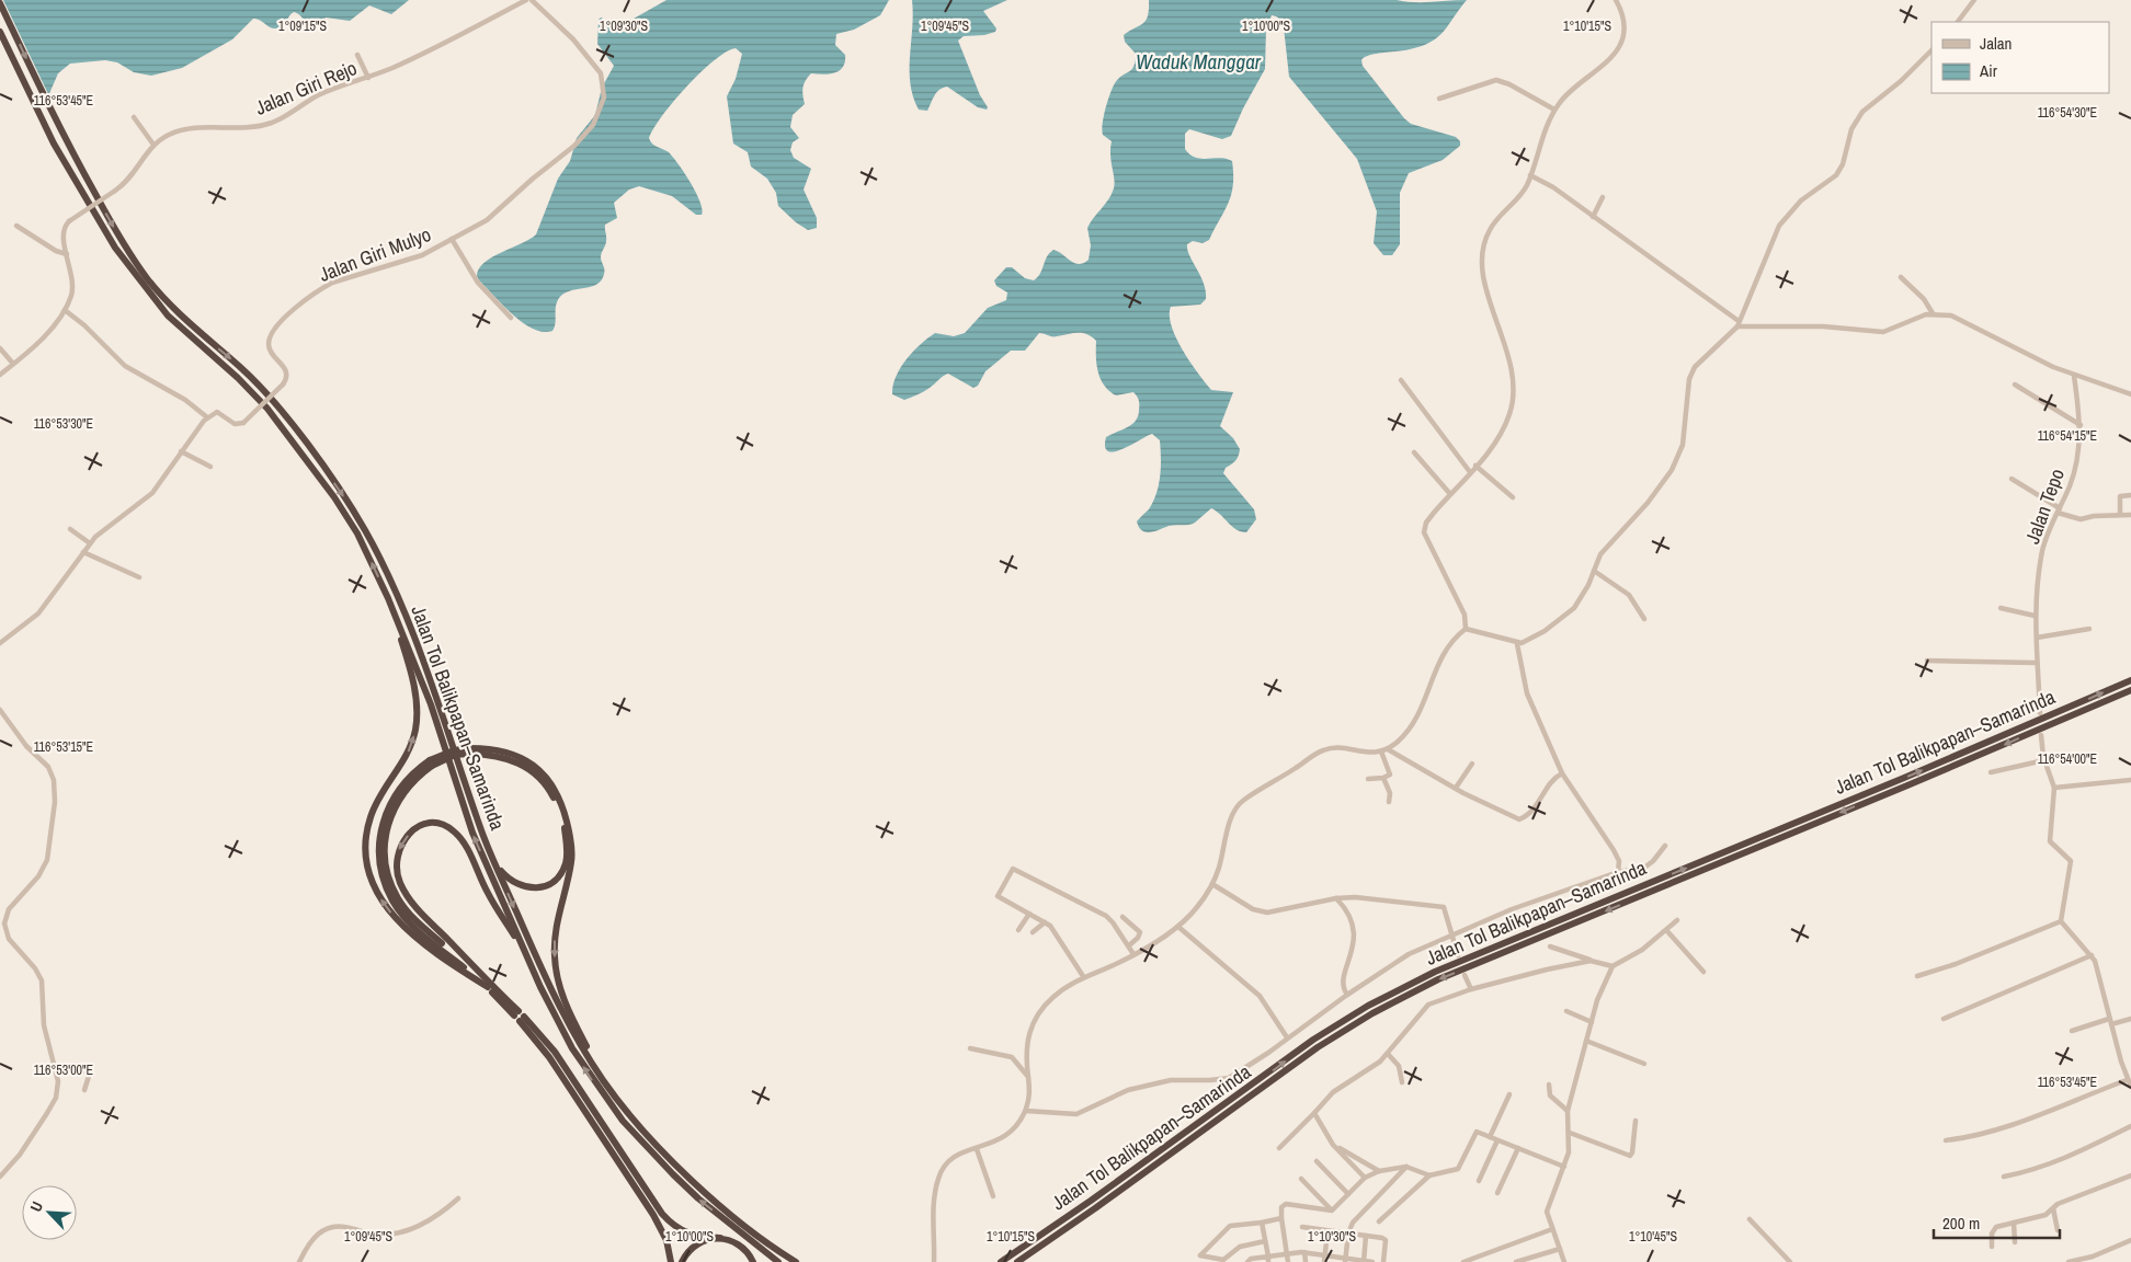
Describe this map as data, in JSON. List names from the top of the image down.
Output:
{
  "streets": {
    "highway": ["Jalan Tol Balikpapan–Samarinda"],
    "street": ["Jalan Giri Rejo", "Jalan Giri Mulyo", "Jalan Tepo"]
  },
  "water": ["Waduk Manggar"],
  "legend": ["Jalan", "Air"],
  "scale_bar": "200 m",
  "north": "top left",
  "coordinates": [
    "1°09'15\"S",
    "1°09'30\"S",
    "1°09'45\"S",
    "1°10'00\"S",
    "1°10'15\"S",
    "116°53'45\"E",
    "116°54'30\"E",
    "116°53'30\"E",
    "116°54'15\"E",
    "116°53'15\"E",
    "116°54'00\"E",
    "116°53'00\"E",
    "1°10'30\"S",
    "1°10'45\"S"
  ]
}
